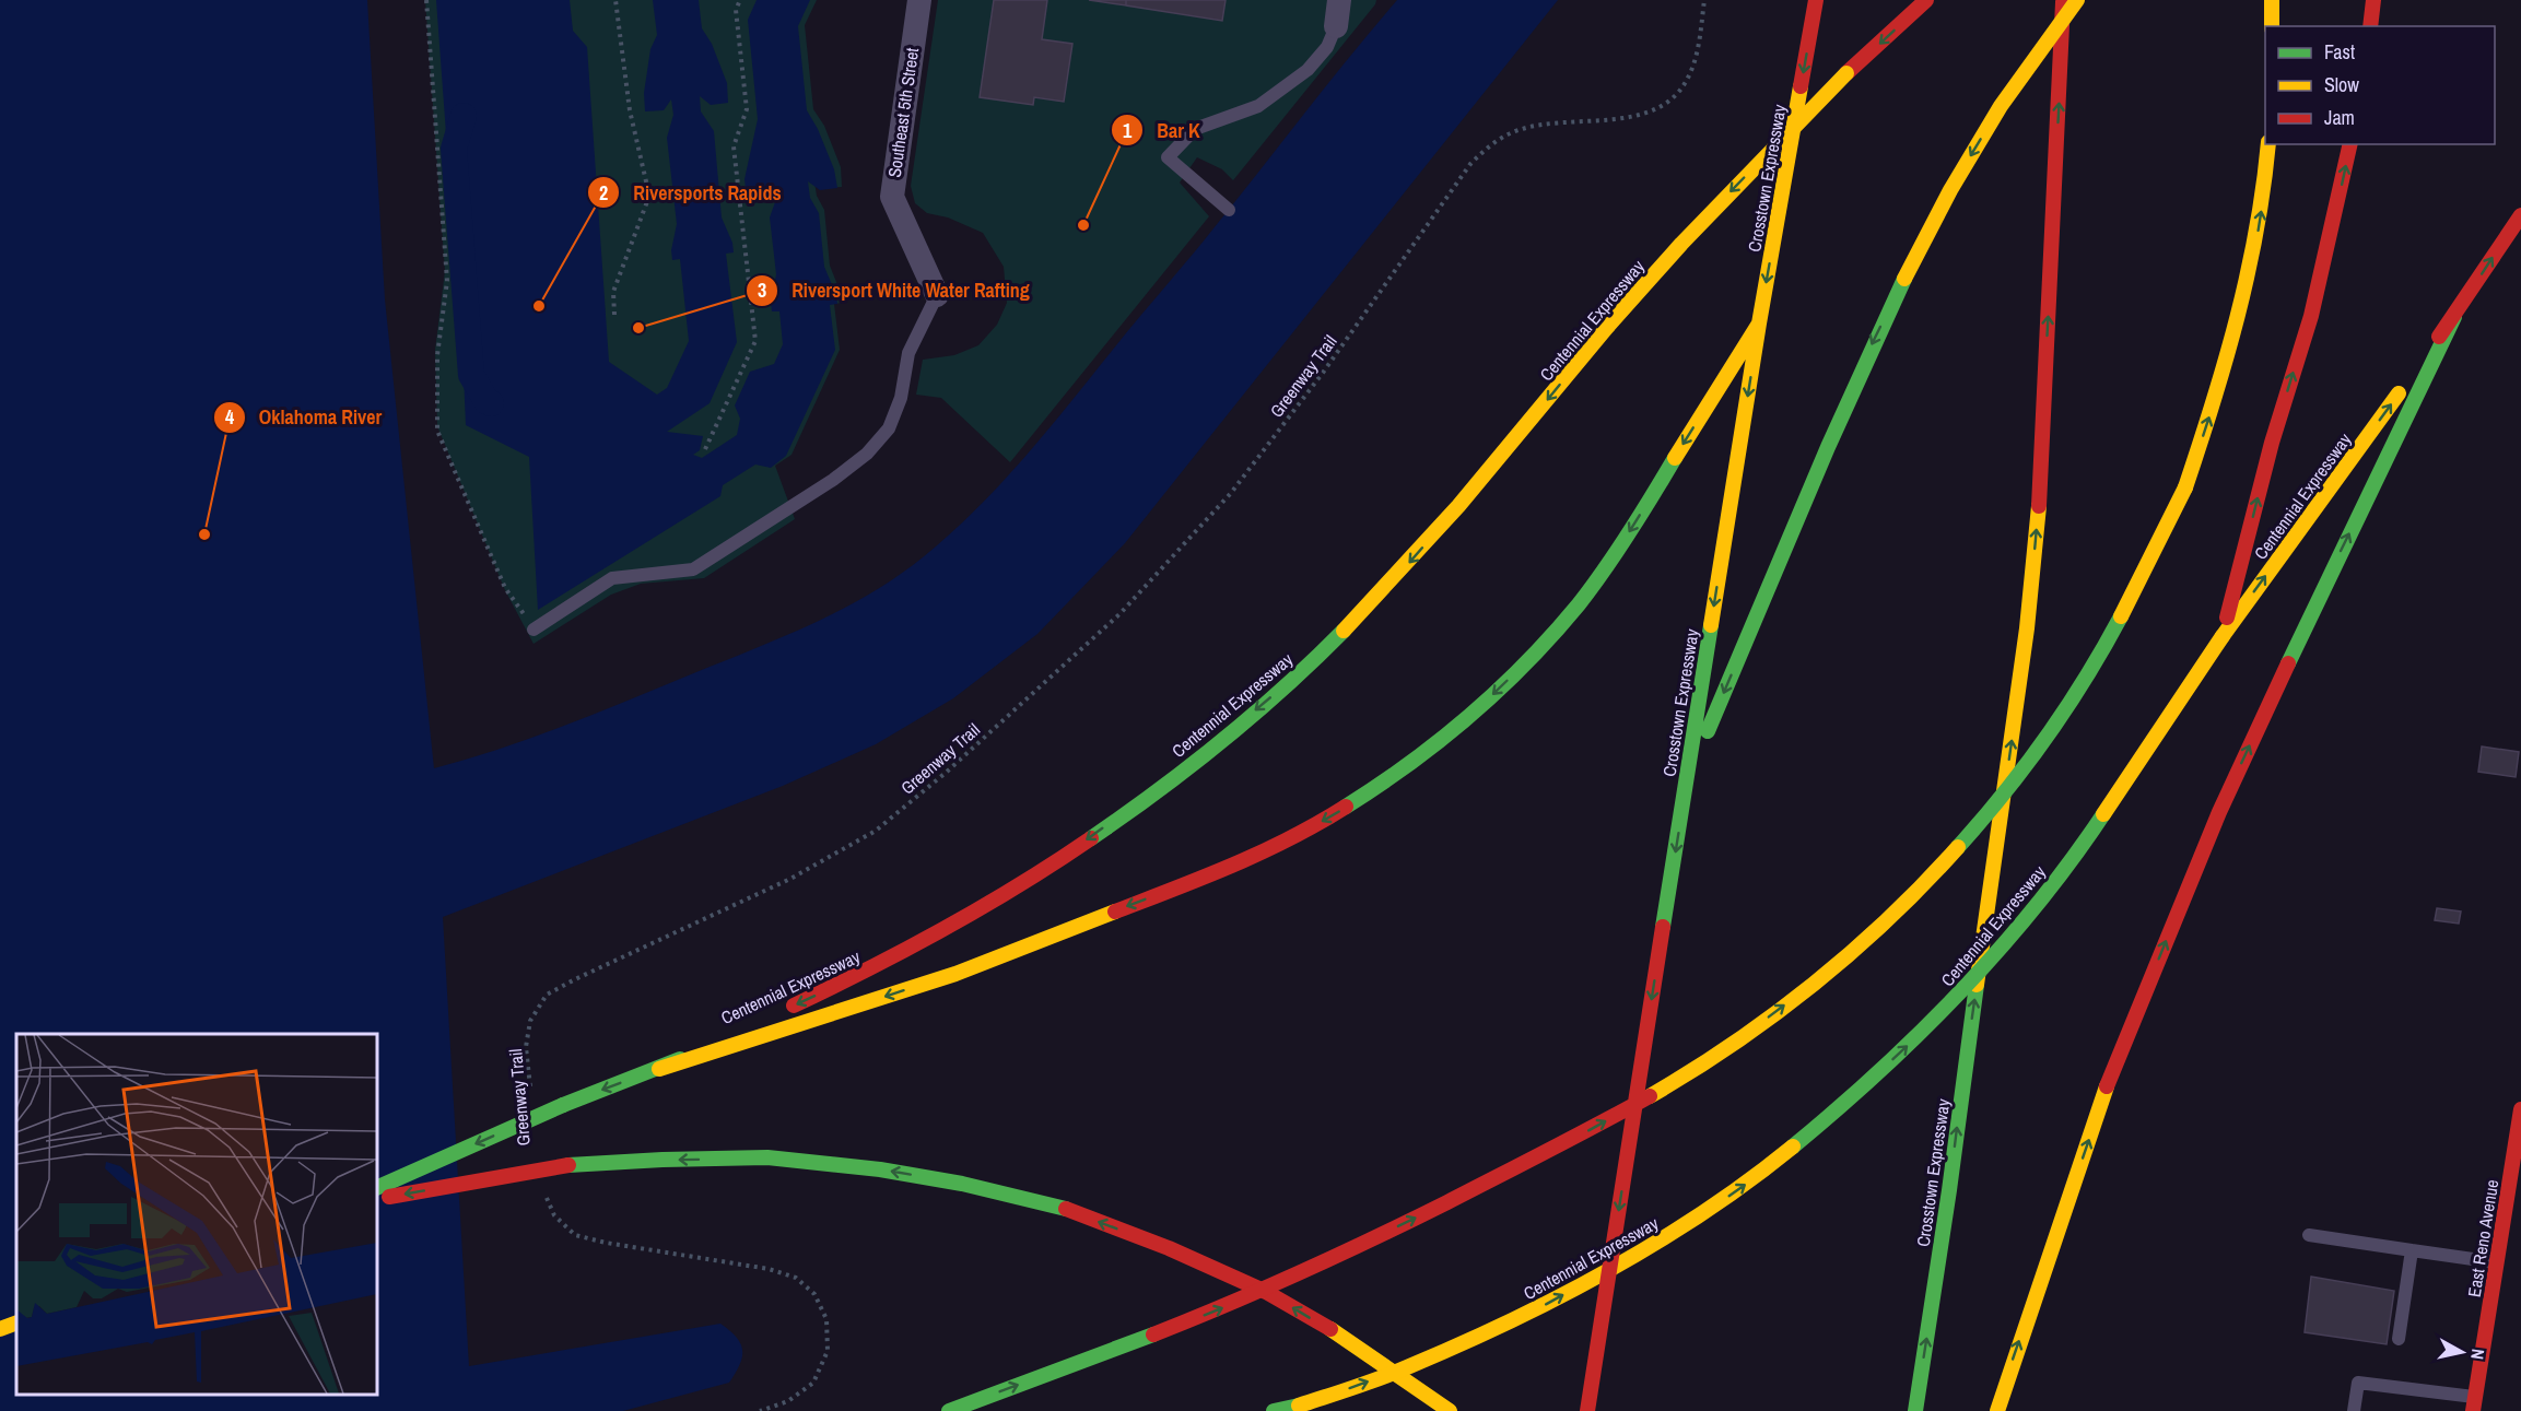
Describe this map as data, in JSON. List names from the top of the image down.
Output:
{
  "streets": {
    "main road": ["Crosstown Expressway", "Centennial Expressway", "East Reno Avenue"],
    "street": ["Southeast 5th Street"],
    "path": ["Greenway Trail"]
  },
  "places": [
    "Bar K",
    "Riversports Rapids",
    "Riversport White Water Rafting",
    "Oklahoma River"
  ],
  "legend": ["Fast", "Slow", "Jam"],
  "north": "right"
}
